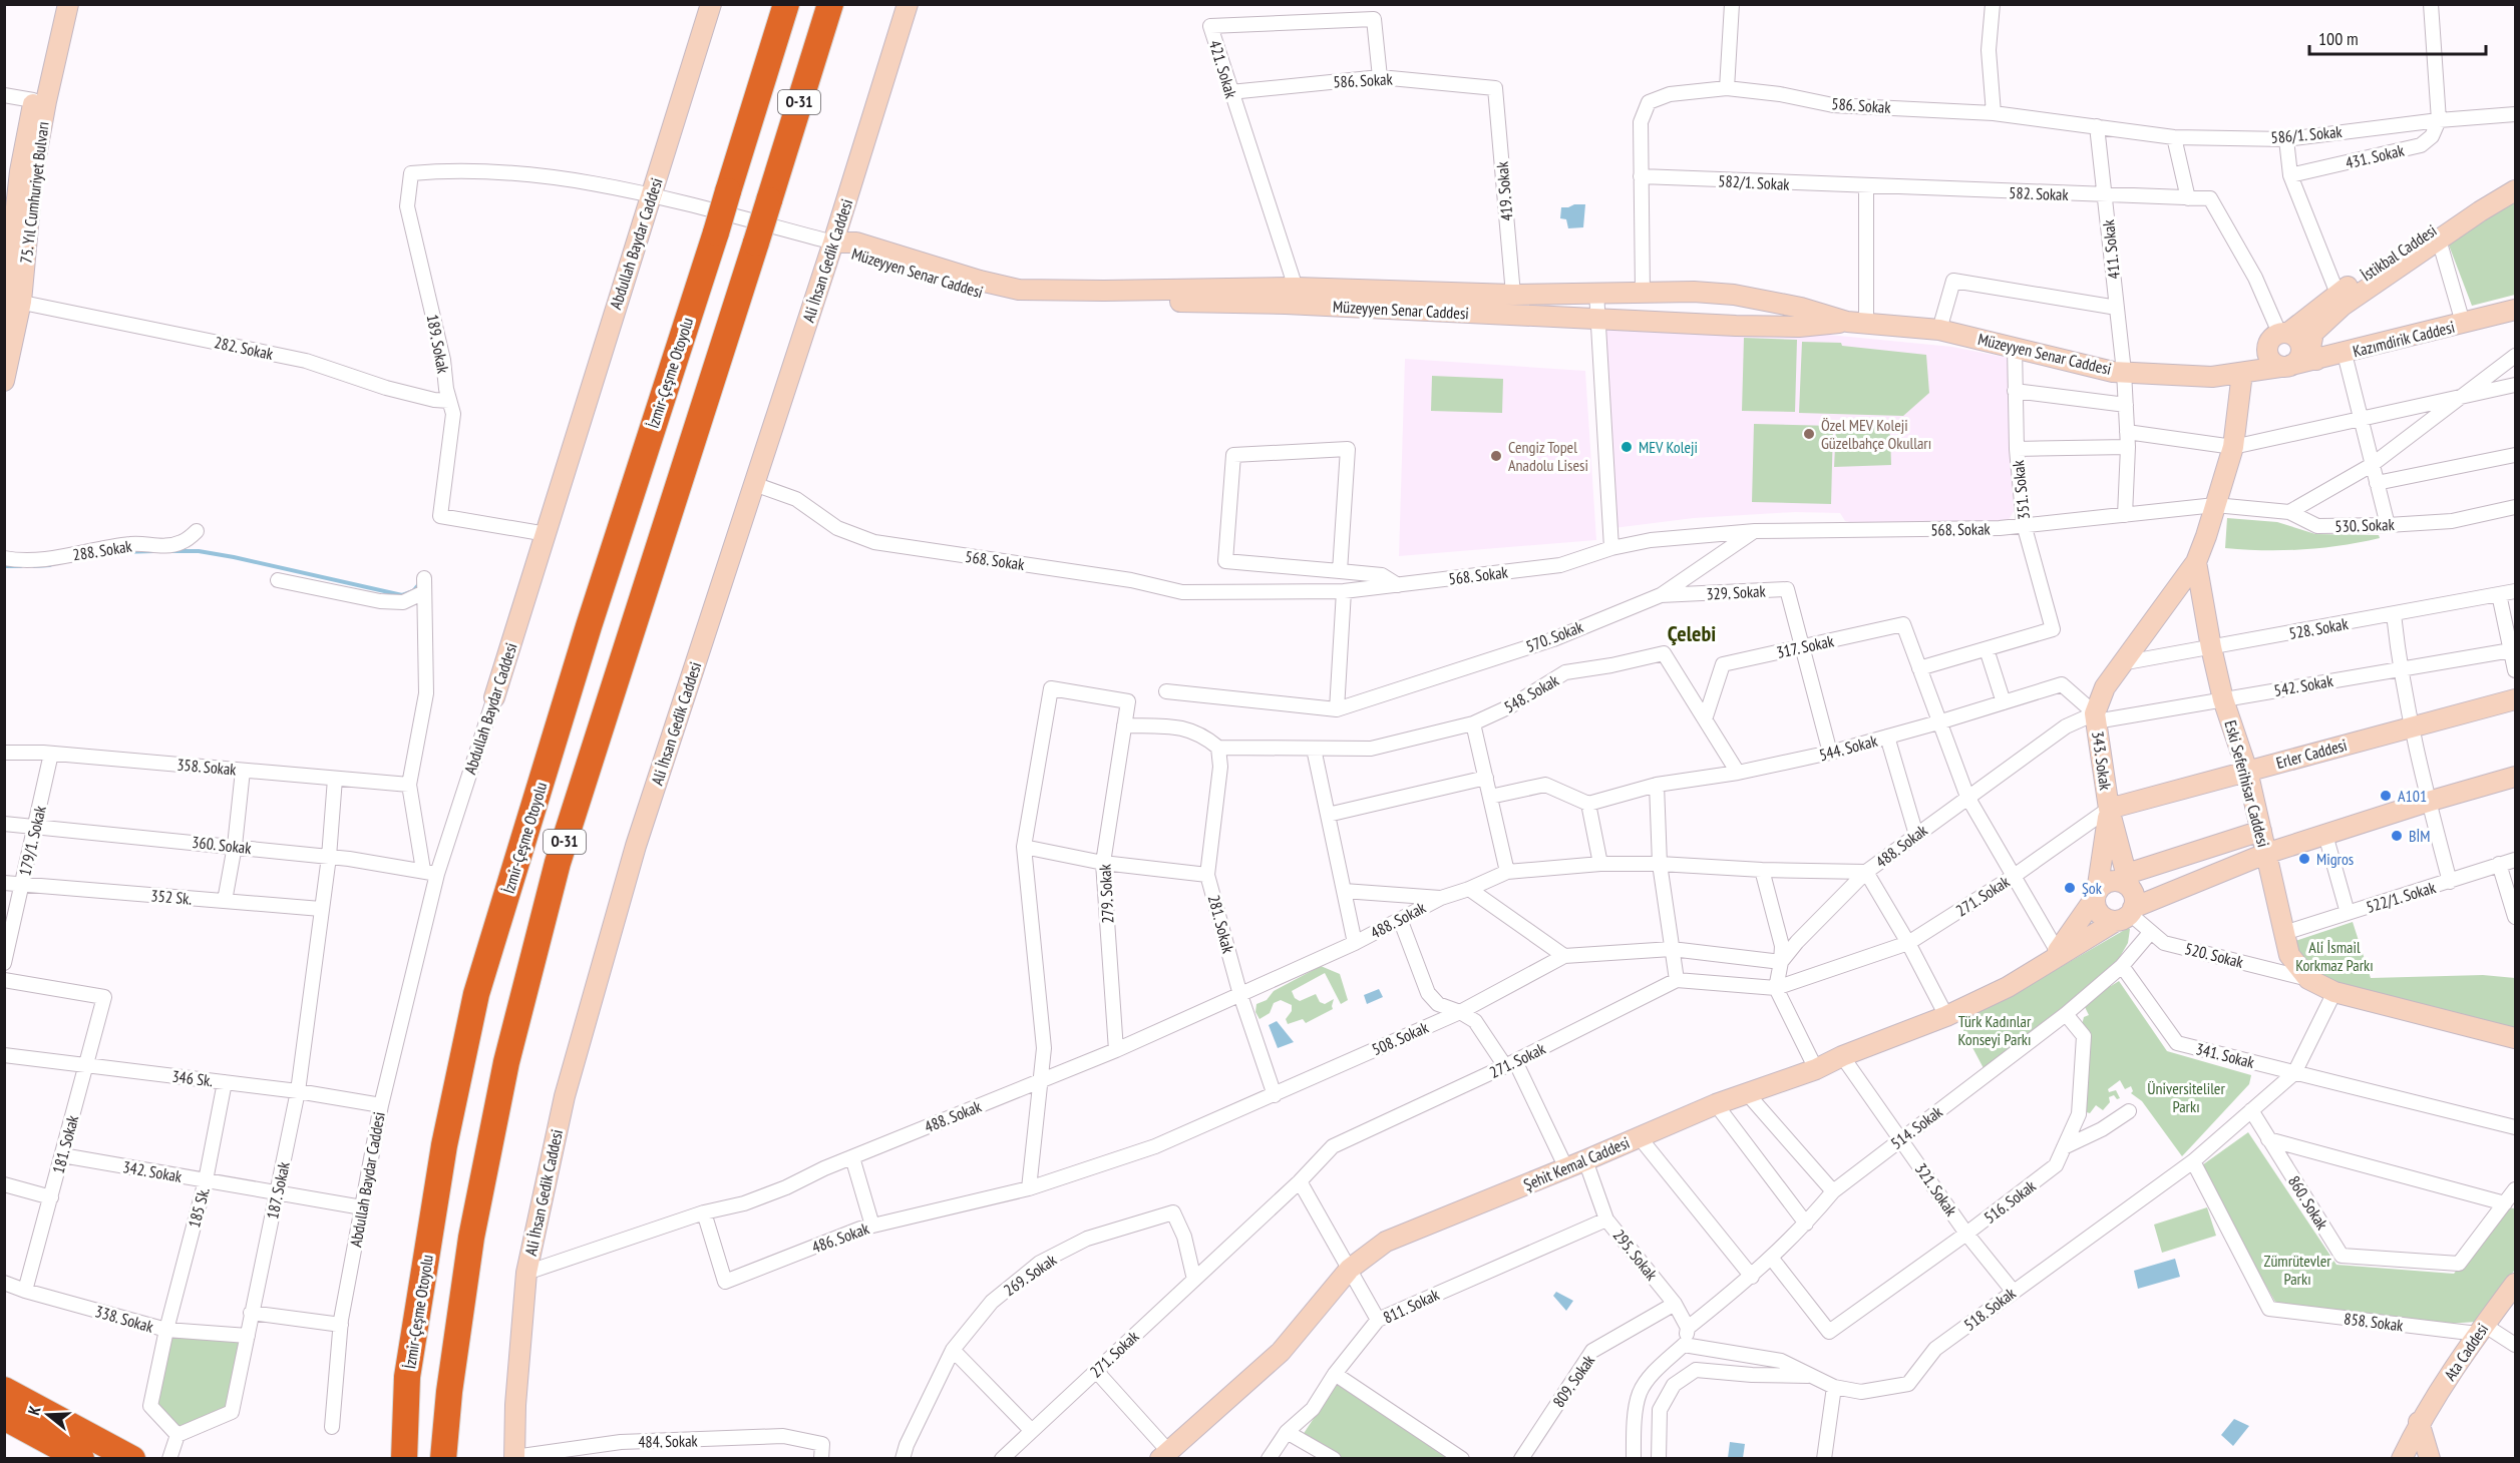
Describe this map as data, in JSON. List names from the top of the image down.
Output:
{
  "streets": {
    "highway": ["O-31", "İzmir-Çeşme Otoyolu"],
    "main road": [
      "75. Yıl Cumhuriyet Bulvarı",
      "Abdullah Baydar Caddesi",
      "İstikbal Caddesi",
      "Ali İhsan Gedik Caddesi",
      "Müzeyyen Senar Caddesi",
      "Kazımdirik Caddesi",
      "Erler Caddesi",
      "343. Sokak",
      "Eski Seferihisar Caddesi",
      "Şehit Kemal Caddesi",
      "Ata Caddesi"
    ],
    "street": [
      "421. Sokak",
      "586. Sokak",
      "586/1. Sokak",
      "431. Sokak",
      "582/1. Sokak",
      "419. Sokak",
      "582. Sokak",
      "411. Sokak",
      "189. Sokak",
      "282. Sokak",
      "351. Sokak",
      "530. Sokak",
      "568. Sokak",
      "288. Sokak",
      "329. Sokak",
      "528. Sokak",
      "570. Sokak",
      "317. Sokak",
      "542. Sokak",
      "548. Sokak",
      "544. Sokak",
      "358. Sokak",
      "179/1. Sokak",
      "360. Sokak",
      "488. Sokak",
      "279. Sokak",
      "271. Sokak",
      "352 Sk.",
      "522/1. Sokak",
      "281. Sokak",
      "520. Sokak",
      "508. Sokak",
      "341. Sokak",
      "346 Sk.",
      "514. Sokak",
      "181. Sokak",
      "342. Sokak",
      "321. Sokak",
      "187. Sokak",
      "516. Sokak",
      "860. Sokak",
      "185 Sk.",
      "486. Sokak",
      "295. Sokak",
      "269. Sokak",
      "811. Sokak",
      "518. Sokak",
      "338. Sokak",
      "858. Sokak",
      "809. Sokak",
      "484. Sokak"
    ]
  },
  "crossings": [
    ["421. Sokak", "586. Sokak"],
    ["421. Sokak", "Müzeyyen Senar Caddesi"],
    ["586. Sokak", "586/1. Sokak"],
    ["586. Sokak", "582/1. Sokak"],
    ["586. Sokak", "419. Sokak"],
    ["586. Sokak", "411. Sokak"],
    ["586/1. Sokak", "431. Sokak"],
    ["586/1. Sokak", "411. Sokak"],
    ["582/1. Sokak", "582. Sokak"],
    ["419. Sokak", "Müzeyyen Senar Caddesi"],
    ["75. Yıl Cumhuriyet Bulvarı", "282. Sokak"],
    ["582. Sokak", "411. Sokak"],
    ["582. Sokak", "İstikbal Caddesi"],
    ["Abdullah Baydar Caddesi", "189. Sokak"],
    ["Abdullah Baydar Caddesi", "360. Sokak"],
    ["Abdullah Baydar Caddesi", "346 Sk."],
    ["Abdullah Baydar Caddesi", "342. Sokak"],
    ["411. Sokak", "Müzeyyen Senar Caddesi"],
    ["411. Sokak", "568. Sokak"],
    ["Ali İhsan Gedik Caddesi", "Müzeyyen Senar Caddesi"],
    ["Ali İhsan Gedik Caddesi", "568. Sokak"],
    ["Ali İhsan Gedik Caddesi", "488. Sokak"],
    ["Ali İhsan Gedik Caddesi", "484. Sokak"],
    ["Müzeyyen Senar Caddesi", "Kazımdirik Caddesi"],
    ["Müzeyyen Senar Caddesi", "351. Sokak"],
    ["Müzeyyen Senar Caddesi", "Eski Seferihisar Caddesi"],
    ["189. Sokak", "282. Sokak"],
    ["351. Sokak", "568. Sokak"],
    ["530. Sokak", "568. Sokak"],
    ["530. Sokak", "Eski Seferihisar Caddesi"],
    ["568. Sokak", "570. Sokak"],
    ["568. Sokak", "Eski Seferihisar Caddesi"],
    ["329. Sokak", "570. Sokak"],
    ["329. Sokak", "317. Sokak"],
    ["329. Sokak", "544. Sokak"],
    ["528. Sokak", "Eski Seferihisar Caddesi"],
    ["317. Sokak", "548. Sokak"],
    ["317. Sokak", "544. Sokak"],
    ["317. Sokak", "488. Sokak"],
    ["317. Sokak", "271. Sokak"],
    ["317. Sokak", "Şehit Kemal Caddesi"],
    ["542. Sokak", "544. Sokak"],
    ["542. Sokak", "343. Sokak"],
    ["542. Sokak", "Eski Seferihisar Caddesi"],
    ["542. Sokak", "488. Sokak"],
    ["548. Sokak", "281. Sokak"],
    ["544. Sokak", "343. Sokak"],
    ["544. Sokak", "488. Sokak"],
    ["Erler Caddesi", "343. Sokak"],
    ["Erler Caddesi", "Eski Seferihisar Caddesi"],
    ["Erler Caddesi", "271. Sokak"],
    ["343. Sokak", "488. Sokak"],
    ["343. Sokak", "271. Sokak"],
    ["358. Sokak", "179/1. Sokak"],
    ["358. Sokak", "187. Sokak"],
    ["Eski Seferihisar Caddesi", "522/1. Sokak"],
    ["Eski Seferihisar Caddesi", "520. Sokak"],
    ["Eski Seferihisar Caddesi", "518. Sokak"],
    ["179/1. Sokak", "360. Sokak"],
    ["179/1. Sokak", "352 Sk."],
    ["360. Sokak", "187. Sokak"],
    ["488. Sokak", "279. Sokak"],
    ["488. Sokak", "281. Sokak"],
    ["488. Sokak", "486. Sokak"],
    ["271. Sokak", "269. Sokak"],
    ["352 Sk.", "187. Sokak"],
    ["281. Sokak", "508. Sokak"],
    ["520. Sokak", "514. Sokak"],
    ["520. Sokak", "Şehit Kemal Caddesi"],
    ["508. Sokak", "486. Sokak"],
    ["341. Sokak", "514. Sokak"],
    ["341. Sokak", "518. Sokak"],
    ["346 Sk.", "181. Sokak"],
    ["346 Sk.", "187. Sokak"],
    ["346 Sk.", "185 Sk."],
    ["514. Sokak", "321. Sokak"],
    ["514. Sokak", "516. Sokak"],
    ["514. Sokak", "295. Sokak"],
    ["181. Sokak", "342. Sokak"],
    ["181. Sokak", "338. Sokak"],
    ["Şehit Kemal Caddesi", "321. Sokak"],
    ["Şehit Kemal Caddesi", "295. Sokak"],
    ["342. Sokak", "187. Sokak"],
    ["342. Sokak", "185 Sk."],
    ["321. Sokak", "516. Sokak"],
    ["321. Sokak", "518. Sokak"],
    ["187. Sokak", "185 Sk."],
    ["187. Sokak", "338. Sokak"],
    ["860. Sokak", "518. Sokak"],
    ["185 Sk.", "338. Sokak"],
    ["295. Sokak", "811. Sokak"],
    ["295. Sokak", "809. Sokak"],
    ["518. Sokak", "858. Sokak"],
    ["858. Sokak", "Ata Caddesi"]
  ],
  "districts": ["Çelebi"],
  "parks": [
    "Ali İsmail Korkmaz Parkı",
    "Türk Kadınlar Konseyi Parkı",
    "Üniversiteliler Parkı",
    "Zümrütevler Parkı"
  ],
  "places": [
    "Özel MEV Koleji Güzelbahçe Okulları",
    "MEV Koleji",
    "Cengiz Topel Anadolu Lisesi",
    "A101",
    "BİM",
    "Migros",
    "Şok"
  ],
  "scale_bar": "100 m",
  "north": "left"
}
